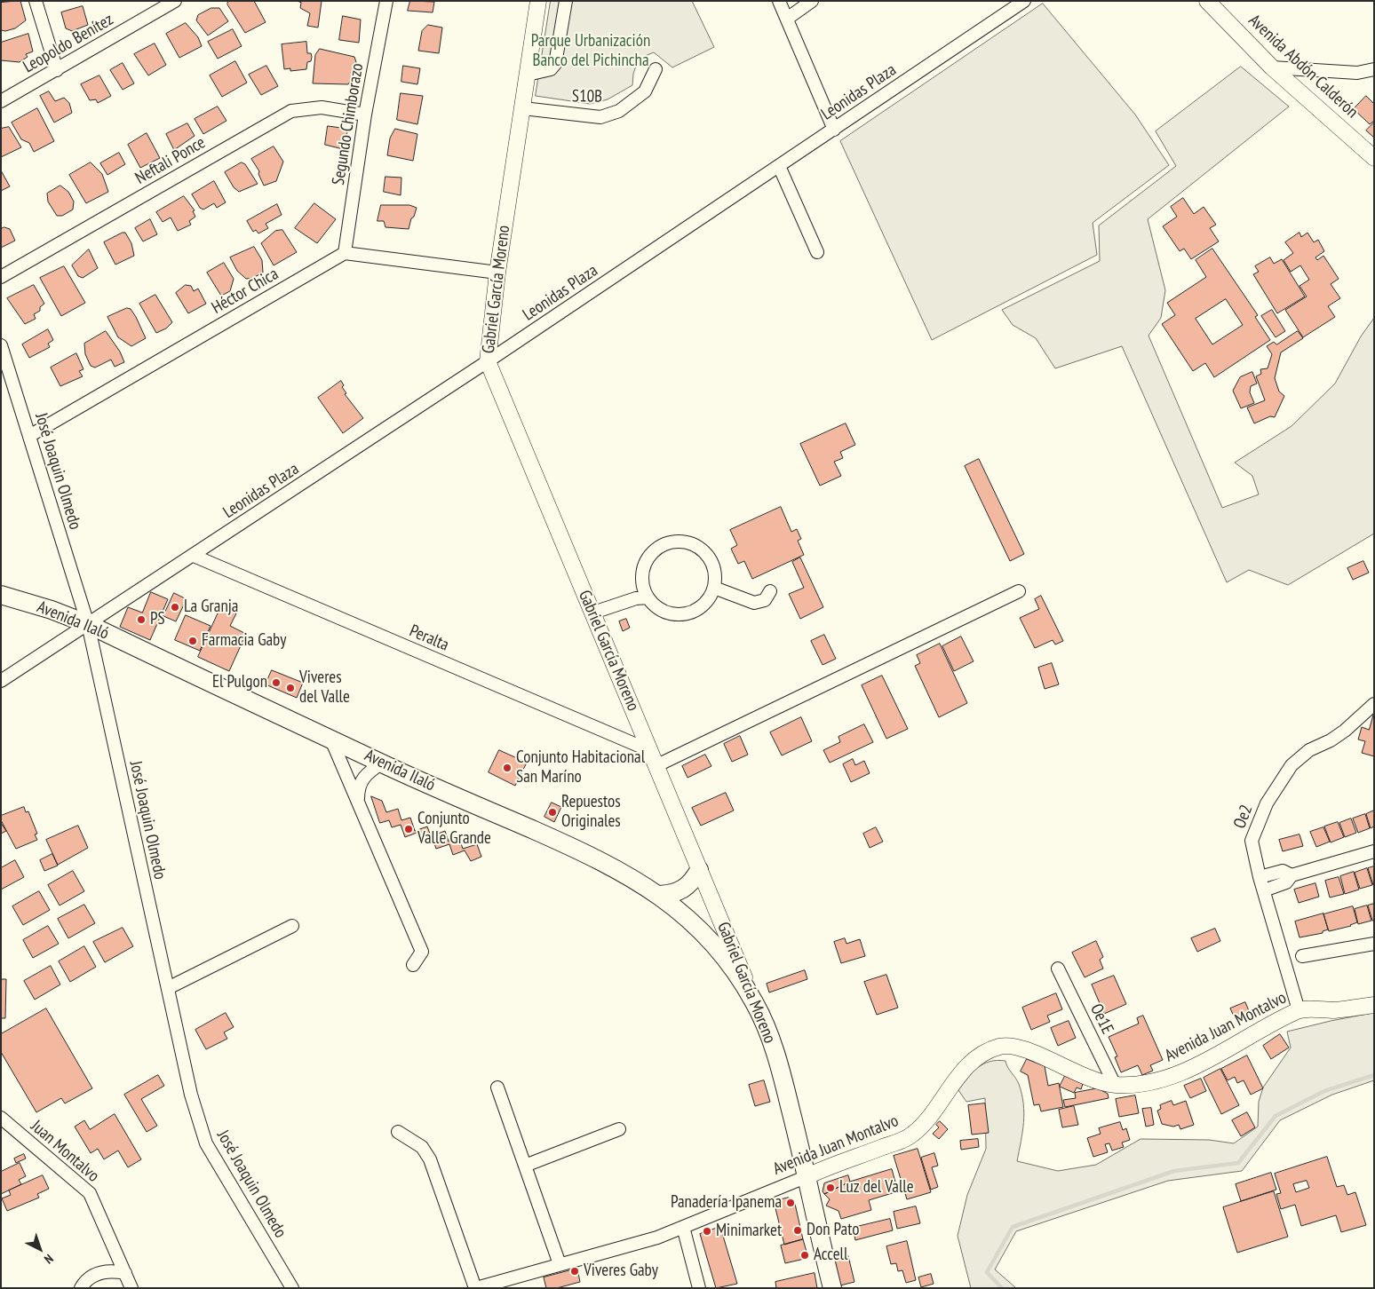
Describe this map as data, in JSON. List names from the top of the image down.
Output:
{
  "streets": {
    "main road": ["Gabriel García Moreno", "Avenida Ilaló"],
    "street": [
      "Leopoldo Benítez",
      "Avenida Abdón Calderón",
      "Leonidas Plaza",
      "S10B",
      "Segundo Chimborazo",
      "Neftali Ponce",
      "Héctor Chica",
      "José Joaquin Olmedo",
      "Peralta",
      "Oe2",
      "Oe1E",
      "Avenida Juan Montalvo",
      "Juan Montalvo"
    ]
  },
  "crossings": [
    ["Leonidas Plaza", "Gabriel García Moreno"],
    ["Leonidas Plaza", "José Joaquin Olmedo"],
    ["Leonidas Plaza", "Avenida Ilaló"],
    ["Leonidas Plaza", "Peralta"],
    ["S10B", "Gabriel García Moreno"],
    ["Segundo Chimborazo", "Neftali Ponce"],
    ["Segundo Chimborazo", "Héctor Chica"],
    ["Gabriel García Moreno", "Avenida Ilaló"],
    ["Gabriel García Moreno", "Peralta"],
    ["Gabriel García Moreno", "Avenida Juan Montalvo"],
    ["Héctor Chica", "José Joaquin Olmedo"],
    ["José Joaquin Olmedo", "Avenida Ilaló"],
    ["Oe2", "Avenida Juan Montalvo"],
    ["Oe1E", "Avenida Juan Montalvo"]
  ],
  "parks": ["Parque Urbanización Banco del Pichincha"],
  "places": [
    "La Granja",
    "PS",
    "Farmacia Gaby",
    "El Pulgon",
    "Viveres del Valle",
    "Conjunto Habitacional San Maríno",
    "Repuestos Originales",
    "Conjunto Valle Grande",
    "Luz del Valle",
    "Panadería Ipanema",
    "Don Pato",
    "Minimarket",
    "Accell",
    "Viveres Gaby"
  ],
  "north": "bottom right"
}
